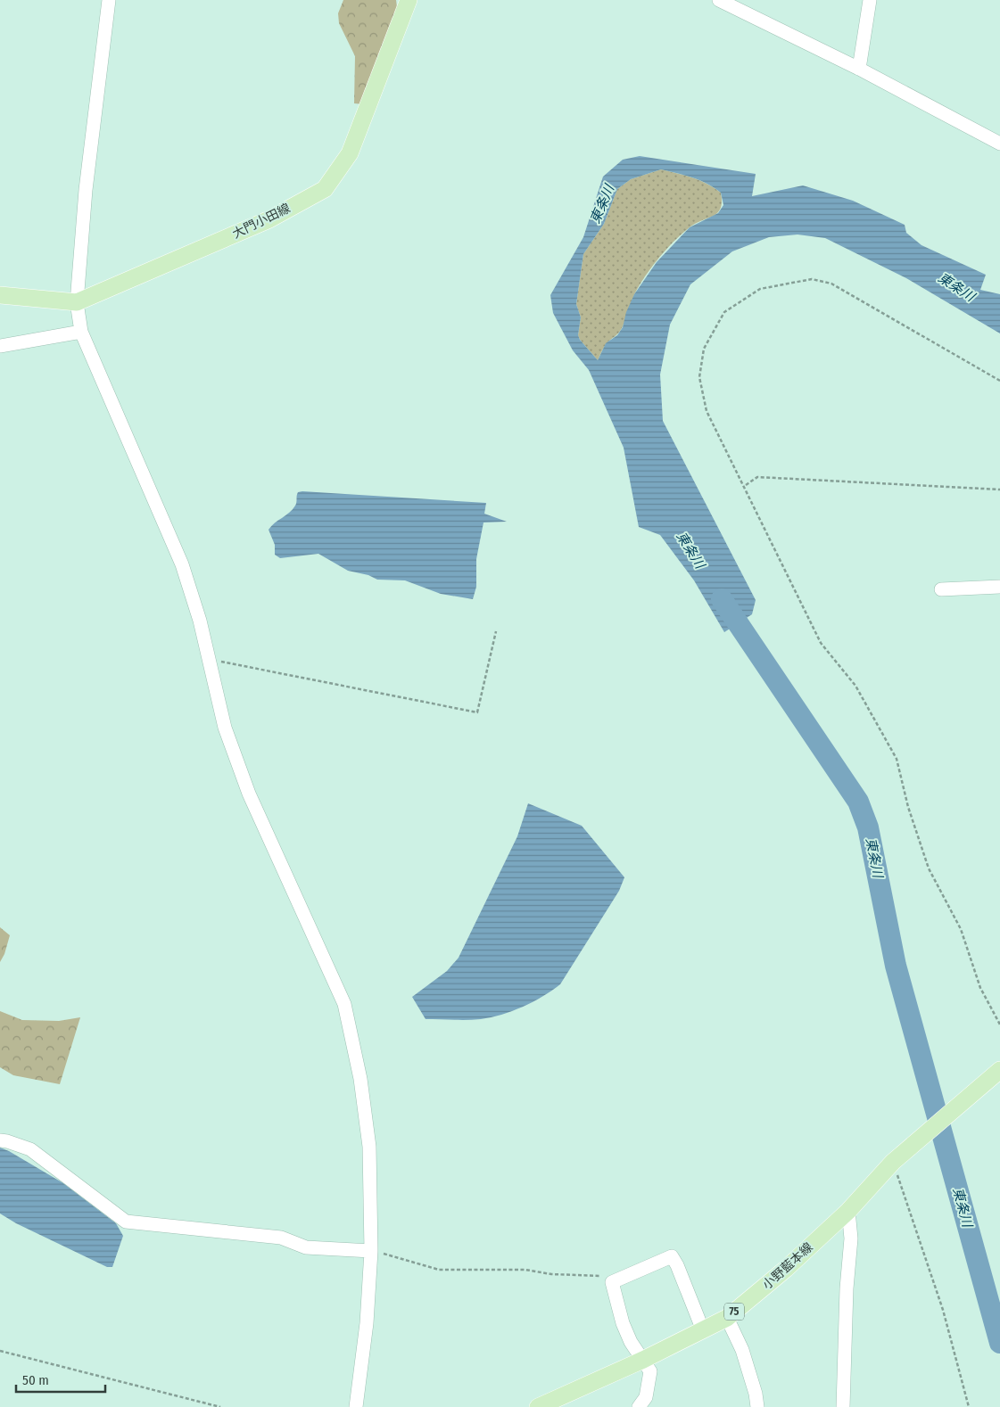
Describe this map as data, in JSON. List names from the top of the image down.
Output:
{
  "streets": {
    "main road": ["大門小田線", "小野藍本線", "75"]
  },
  "water": ["東条川"],
  "scale_bar": "50 m"
}
